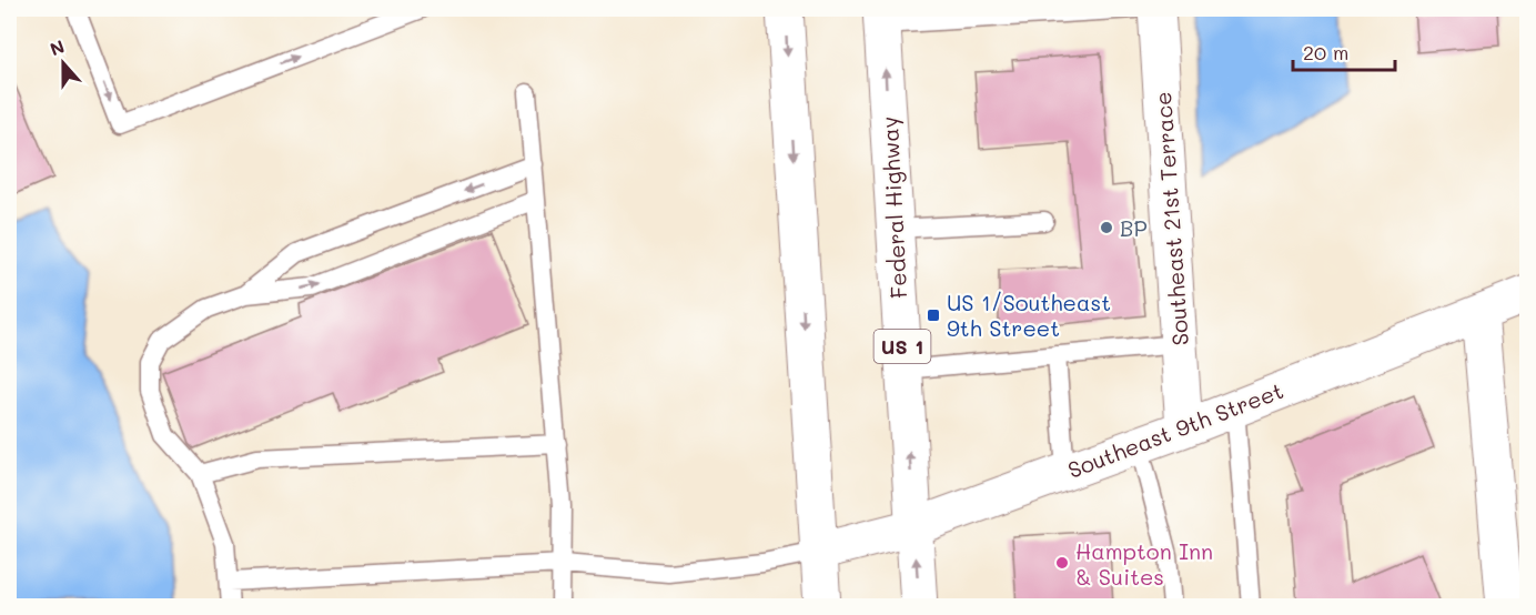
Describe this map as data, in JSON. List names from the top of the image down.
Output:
{
  "streets": {
    "street": [
      "Federal Highway",
      "Southeast 21st Terrace",
      "US 1",
      "Southeast 9th Street"
    ]
  },
  "crossings": [
    ["Federal Highway", "Southeast 9th Street"],
    ["Southeast 21st Terrace", "Southeast 9th Street"]
  ],
  "places": {
    "other": ["BP", "Hampton Inn & Suites"],
    "transit": ["US 1/Southeast 9th Street"]
  },
  "scale_bar": "20 m",
  "north": "top"
}
